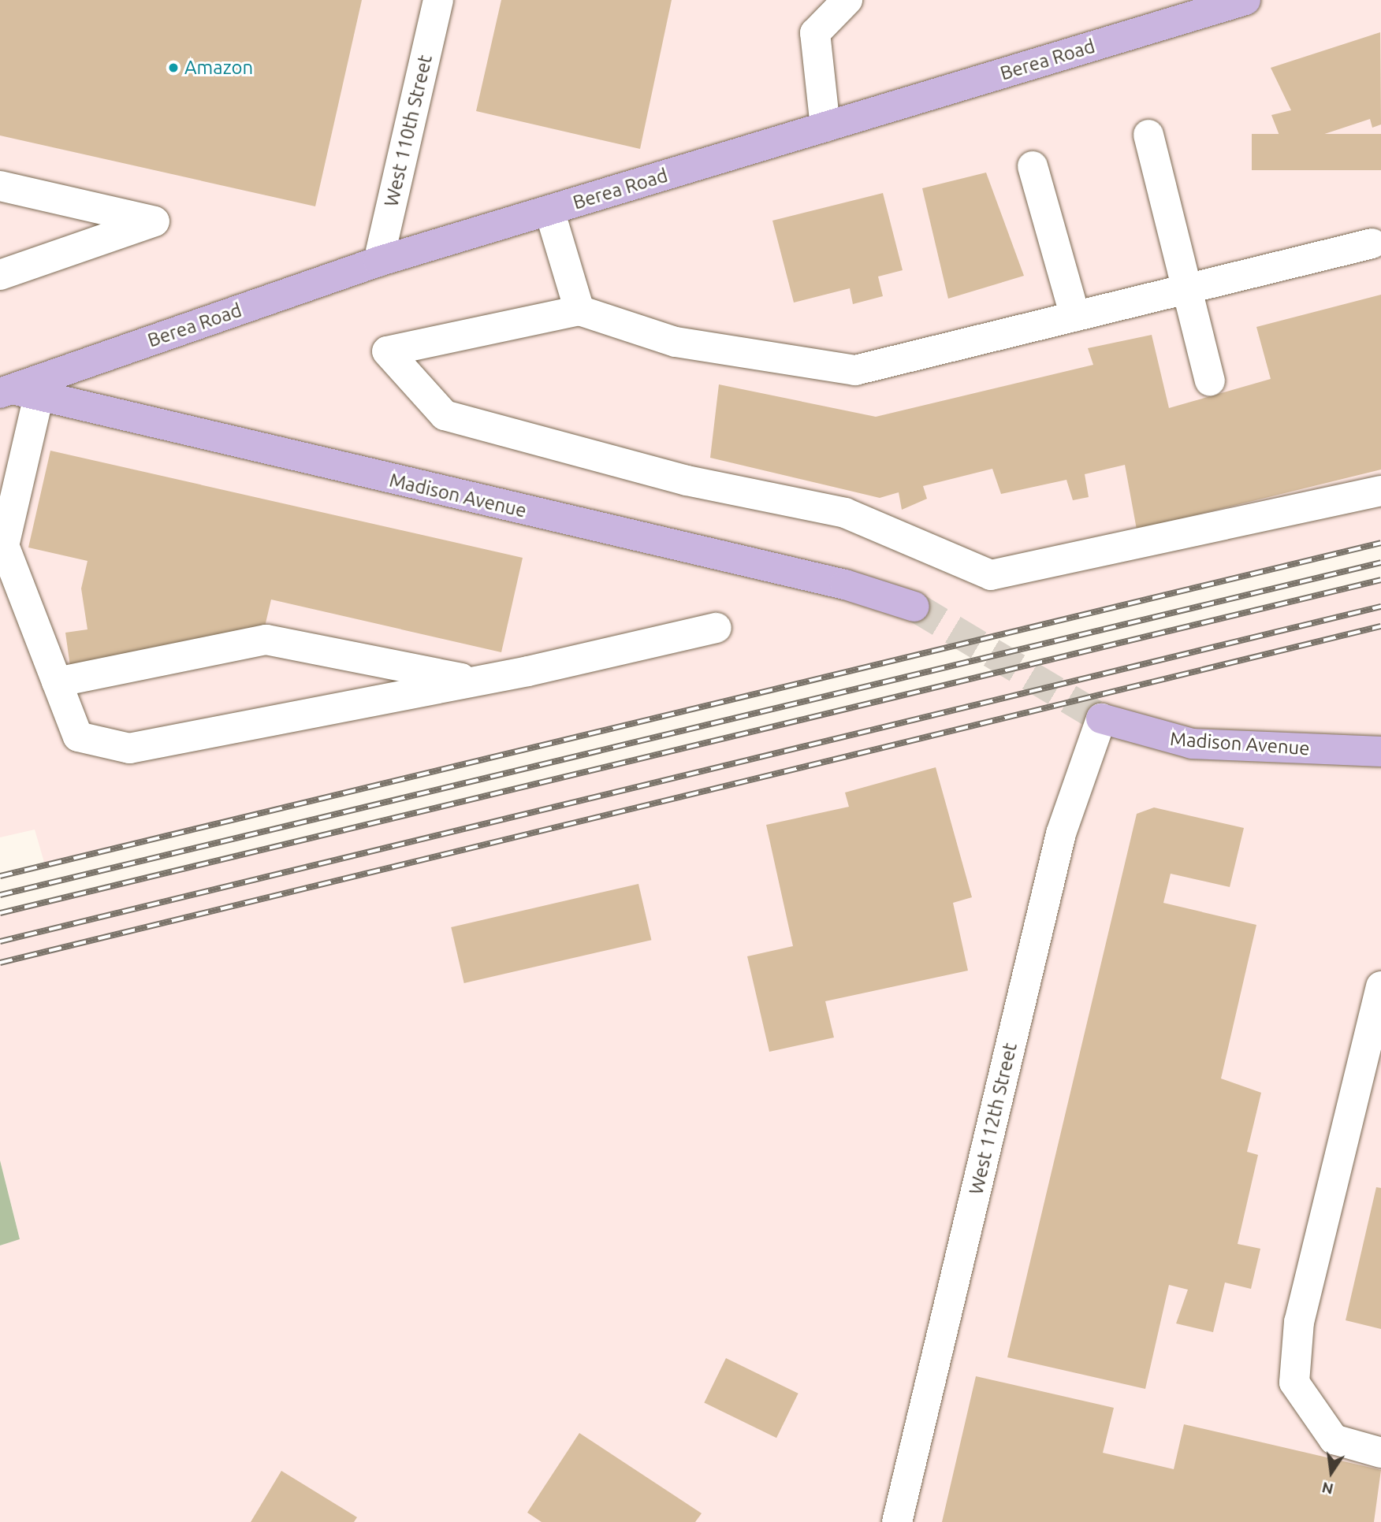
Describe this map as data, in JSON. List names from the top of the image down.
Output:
{
  "streets": {
    "main road": ["Berea Road", "Madison Avenue"],
    "street": ["West 110th Street", "West 112th Street"]
  },
  "crossings": [
    ["Berea Road", "West 110th Street"],
    ["Berea Road", "Madison Avenue"],
    ["Madison Avenue", "West 112th Street"]
  ],
  "places": ["Amazon"],
  "north": "bottom"
}
